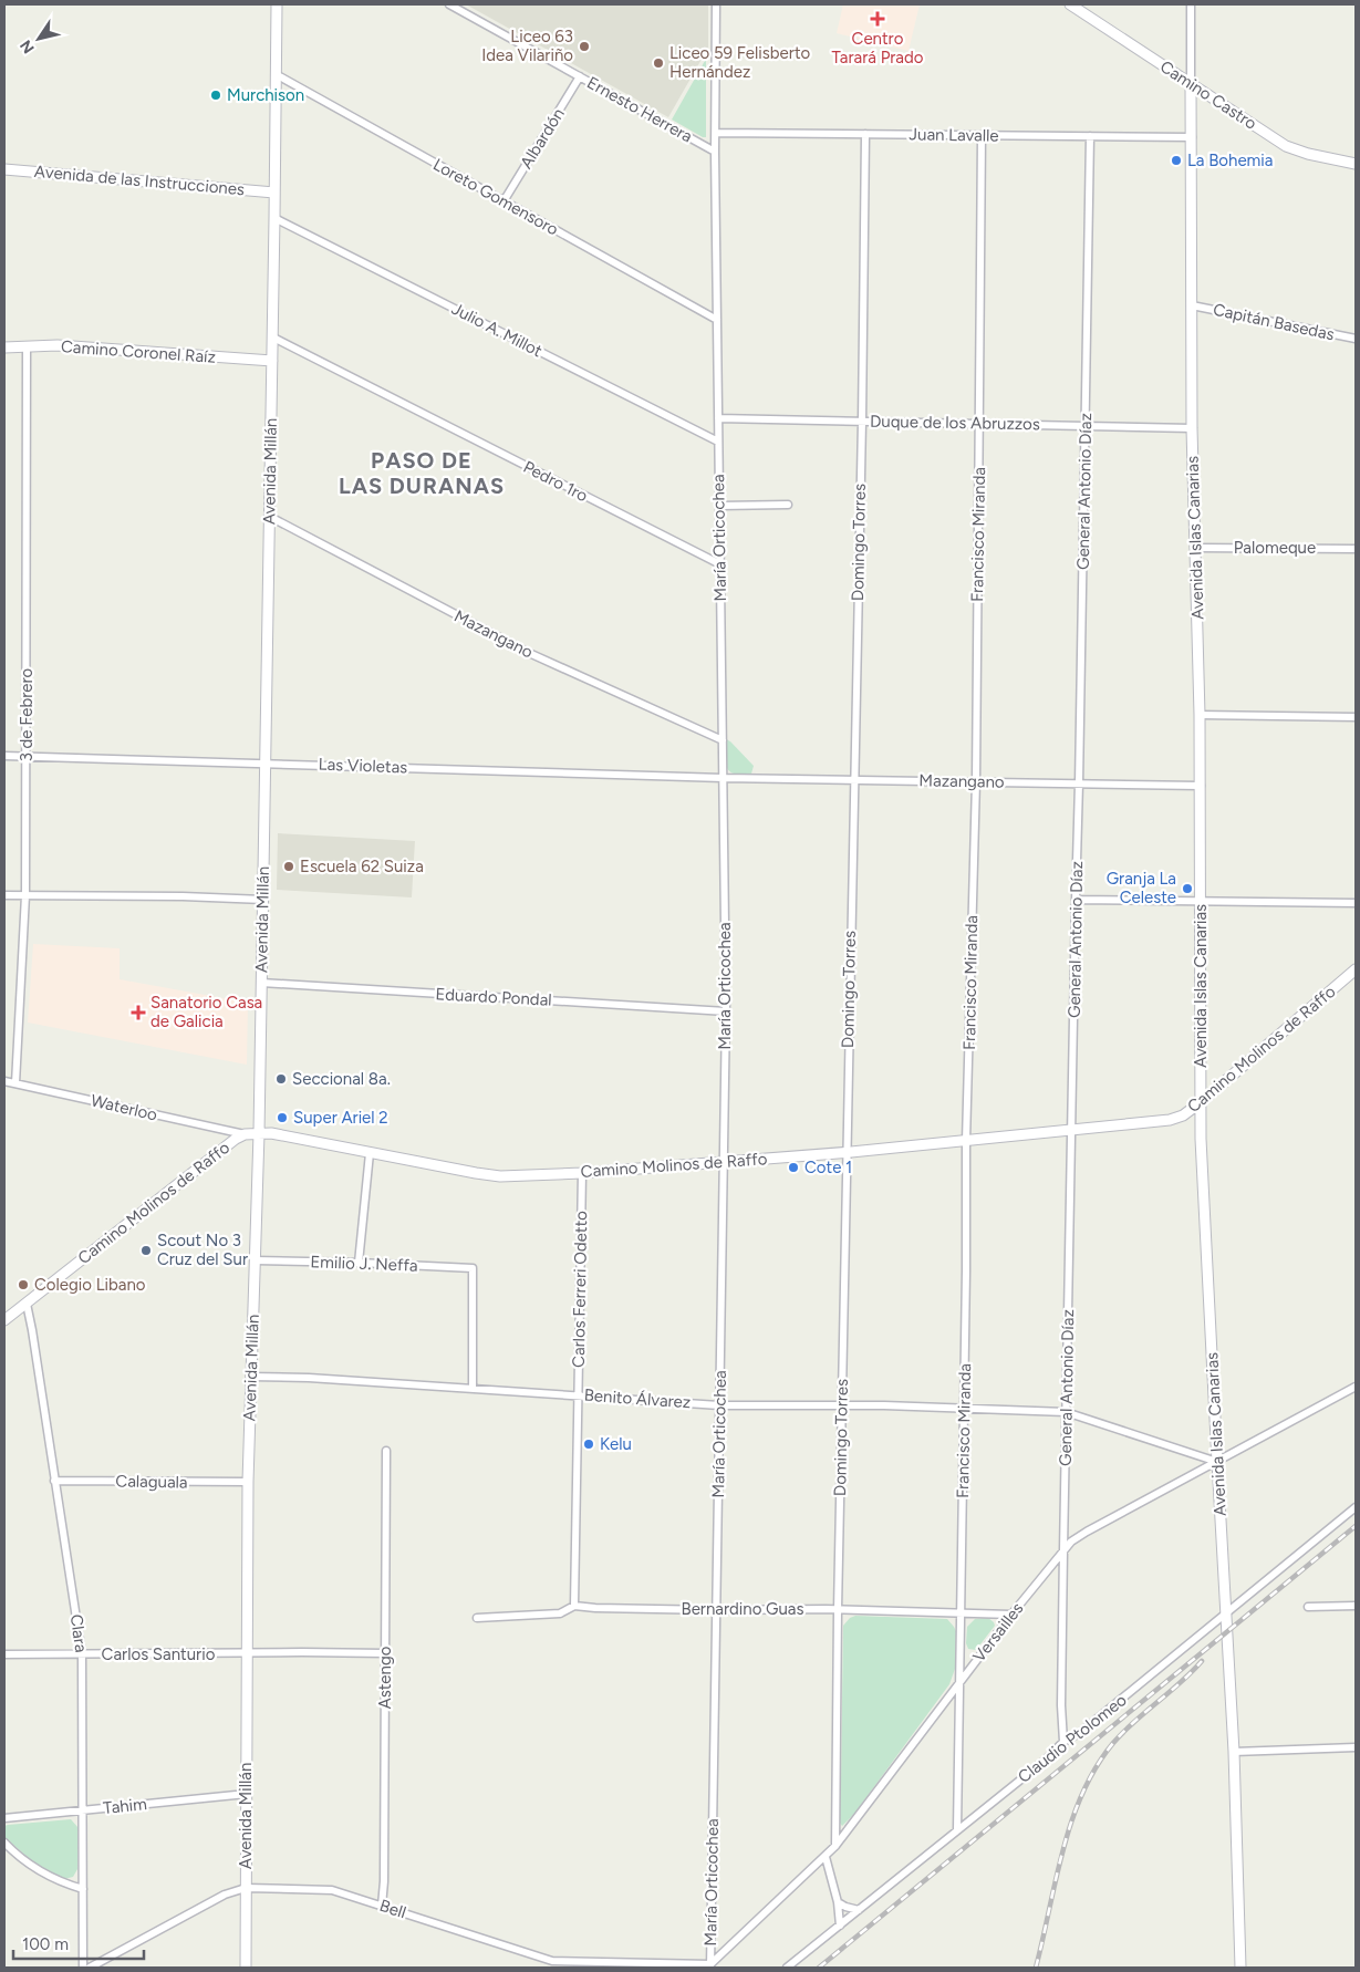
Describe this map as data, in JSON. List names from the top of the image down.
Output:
{
  "streets": {
    "street": [
      "Camino Castro",
      "Ernesto Herrera",
      "Juan Lavalle",
      "Albardón",
      "Avenida de las Instrucciones",
      "Loreto Gomensoro",
      "Capitán Basedas",
      "Julio A. Millot",
      "Camino Coronel Raíz",
      "Duque de los Abruzzos",
      "Avenida Millán",
      "Pedro 1ro",
      "General Antonio Díaz",
      "Francisco Miranda",
      "María Orticochea",
      "Avenida Islas Canarias",
      "Domingo Torres",
      "Palomeque",
      "Mazangano",
      "3 de Febrero",
      "Las Violetas",
      "Eduardo Pondal",
      "Camino Molinos de Raffo",
      "Waterloo",
      "Emilio J. Neffa",
      "Carlos Ferreri Odetto",
      "Benito Álvarez",
      "Calaguala",
      "Bernardino Guas",
      "Versailles",
      "Clara",
      "Carlos Santurio",
      "Astengo",
      "Claudio Ptolomeo",
      "Tahim",
      "Bell"
    ]
  },
  "crossings": [
    ["Camino Castro", "Avenida Islas Canarias"],
    ["Ernesto Herrera", "Albardón"],
    ["Ernesto Herrera", "María Orticochea"],
    ["Juan Lavalle", "General Antonio Díaz"],
    ["Juan Lavalle", "Francisco Miranda"],
    ["Juan Lavalle", "María Orticochea"],
    ["Juan Lavalle", "Avenida Islas Canarias"],
    ["Juan Lavalle", "Domingo Torres"],
    ["Albardón", "Loreto Gomensoro"],
    ["Avenida de las Instrucciones", "Avenida Millán"],
    ["Loreto Gomensoro", "Avenida Millán"],
    ["Loreto Gomensoro", "María Orticochea"],
    ["Capitán Basedas", "Avenida Islas Canarias"],
    ["Julio A. Millot", "Avenida Millán"],
    ["Julio A. Millot", "María Orticochea"],
    ["Camino Coronel Raíz", "Avenida Millán"],
    ["Camino Coronel Raíz", "3 de Febrero"],
    ["Duque de los Abruzzos", "General Antonio Díaz"],
    ["Duque de los Abruzzos", "Francisco Miranda"],
    ["Duque de los Abruzzos", "María Orticochea"],
    ["Duque de los Abruzzos", "Avenida Islas Canarias"],
    ["Duque de los Abruzzos", "Domingo Torres"],
    ["Avenida Millán", "Pedro 1ro"],
    ["Avenida Millán", "Mazangano"],
    ["Avenida Millán", "Las Violetas"],
    ["Avenida Millán", "Eduardo Pondal"],
    ["Avenida Millán", "Camino Molinos de Raffo"],
    ["Avenida Millán", "Emilio J. Neffa"],
    ["Avenida Millán", "Benito Álvarez"],
    ["Avenida Millán", "Calaguala"],
    ["Avenida Millán", "Carlos Santurio"],
    ["Avenida Millán", "Tahim"],
    ["Avenida Millán", "Bell"],
    ["Pedro 1ro", "María Orticochea"],
    ["General Antonio Díaz", "Mazangano"],
    ["General Antonio Díaz", "Camino Molinos de Raffo"],
    ["General Antonio Díaz", "Benito Álvarez"],
    ["General Antonio Díaz", "Versailles"],
    ["General Antonio Díaz", "Claudio Ptolomeo"],
    ["Francisco Miranda", "Mazangano"],
    ["Francisco Miranda", "Camino Molinos de Raffo"],
    ["Francisco Miranda", "Benito Álvarez"],
    ["Francisco Miranda", "Bernardino Guas"],
    ["Francisco Miranda", "Versailles"],
    ["Francisco Miranda", "Claudio Ptolomeo"],
    ["María Orticochea", "Mazangano"],
    ["María Orticochea", "Las Violetas"],
    ["María Orticochea", "Eduardo Pondal"],
    ["María Orticochea", "Camino Molinos de Raffo"],
    ["María Orticochea", "Benito Álvarez"],
    ["María Orticochea", "Bernardino Guas"],
    ["María Orticochea", "Versailles"],
    ["María Orticochea", "Bell"],
    ["Avenida Islas Canarias", "Palomeque"],
    ["Avenida Islas Canarias", "Mazangano"],
    ["Avenida Islas Canarias", "Camino Molinos de Raffo"],
    ["Avenida Islas Canarias", "Benito Álvarez"],
    ["Avenida Islas Canarias", "Versailles"],
    ["Avenida Islas Canarias", "Claudio Ptolomeo"],
    ["Domingo Torres", "Mazangano"],
    ["Domingo Torres", "Camino Molinos de Raffo"],
    ["Domingo Torres", "Benito Álvarez"],
    ["Domingo Torres", "Bernardino Guas"],
    ["Domingo Torres", "Versailles"],
    ["Mazangano", "Las Violetas"],
    ["3 de Febrero", "Las Violetas"],
    ["3 de Febrero", "Waterloo"],
    ["Camino Molinos de Raffo", "Waterloo"],
    ["Camino Molinos de Raffo", "Carlos Ferreri Odetto"],
    ["Camino Molinos de Raffo", "Clara"],
    ["Emilio J. Neffa", "Benito Álvarez"],
    ["Carlos Ferreri Odetto", "Benito Álvarez"],
    ["Carlos Ferreri Odetto", "Bernardino Guas"],
    ["Benito Álvarez", "Versailles"],
    ["Calaguala", "Clara"],
    ["Bernardino Guas", "Versailles"],
    ["Versailles", "Bell"],
    ["Clara", "Carlos Santurio"],
    ["Clara", "Tahim"],
    ["Astengo", "Bell"]
  ],
  "districts": ["PASO DE LAS DURANAS"],
  "places": {
    "health": ["Centro Tarará Prado", "Sanatorio Casa de Galicia"],
    "other": [
      "Liceo 63 Idea Vilariño",
      "Liceo 59 Felisberto Hernández",
      "Murchison",
      "La Bohemia",
      "Escuela 62 Suiza",
      "Granja La Celeste",
      "Seccional 8a.",
      "Super Ariel 2",
      "Cote 1",
      "Scout No 3 Cruz del Sur",
      "Colegio Libano",
      "Kelu"
    ]
  },
  "scale_bar": "100 m",
  "north": "bottom left"
}
